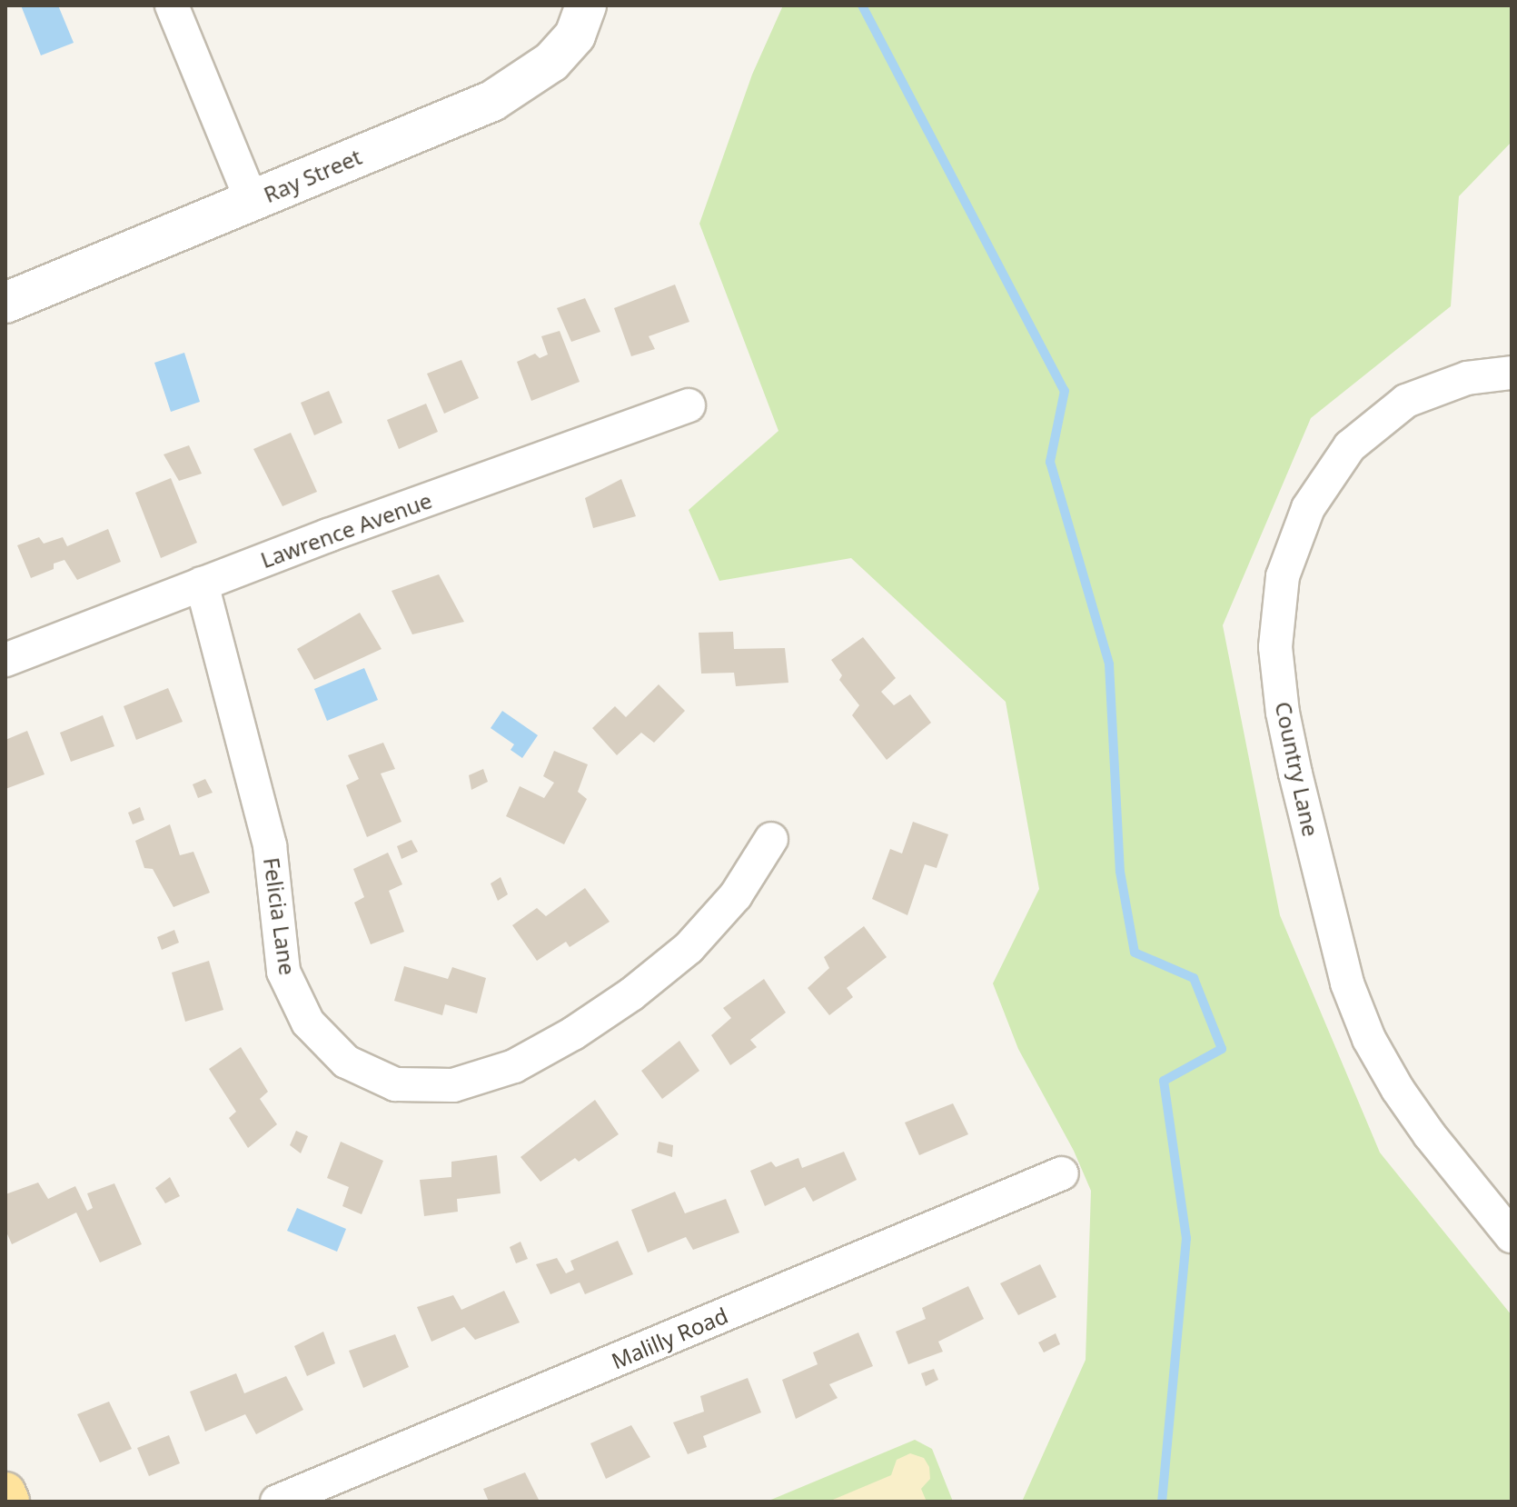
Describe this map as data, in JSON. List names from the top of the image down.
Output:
{
  "streets": {
    "street": [
      "Ray Street",
      "Lawrence Avenue",
      "Country Lane",
      "Felicia Lane",
      "Malilly Road"
    ]
  },
  "crossings": [
    ["Lawrence Avenue", "Felicia Lane"]
  ]
}
